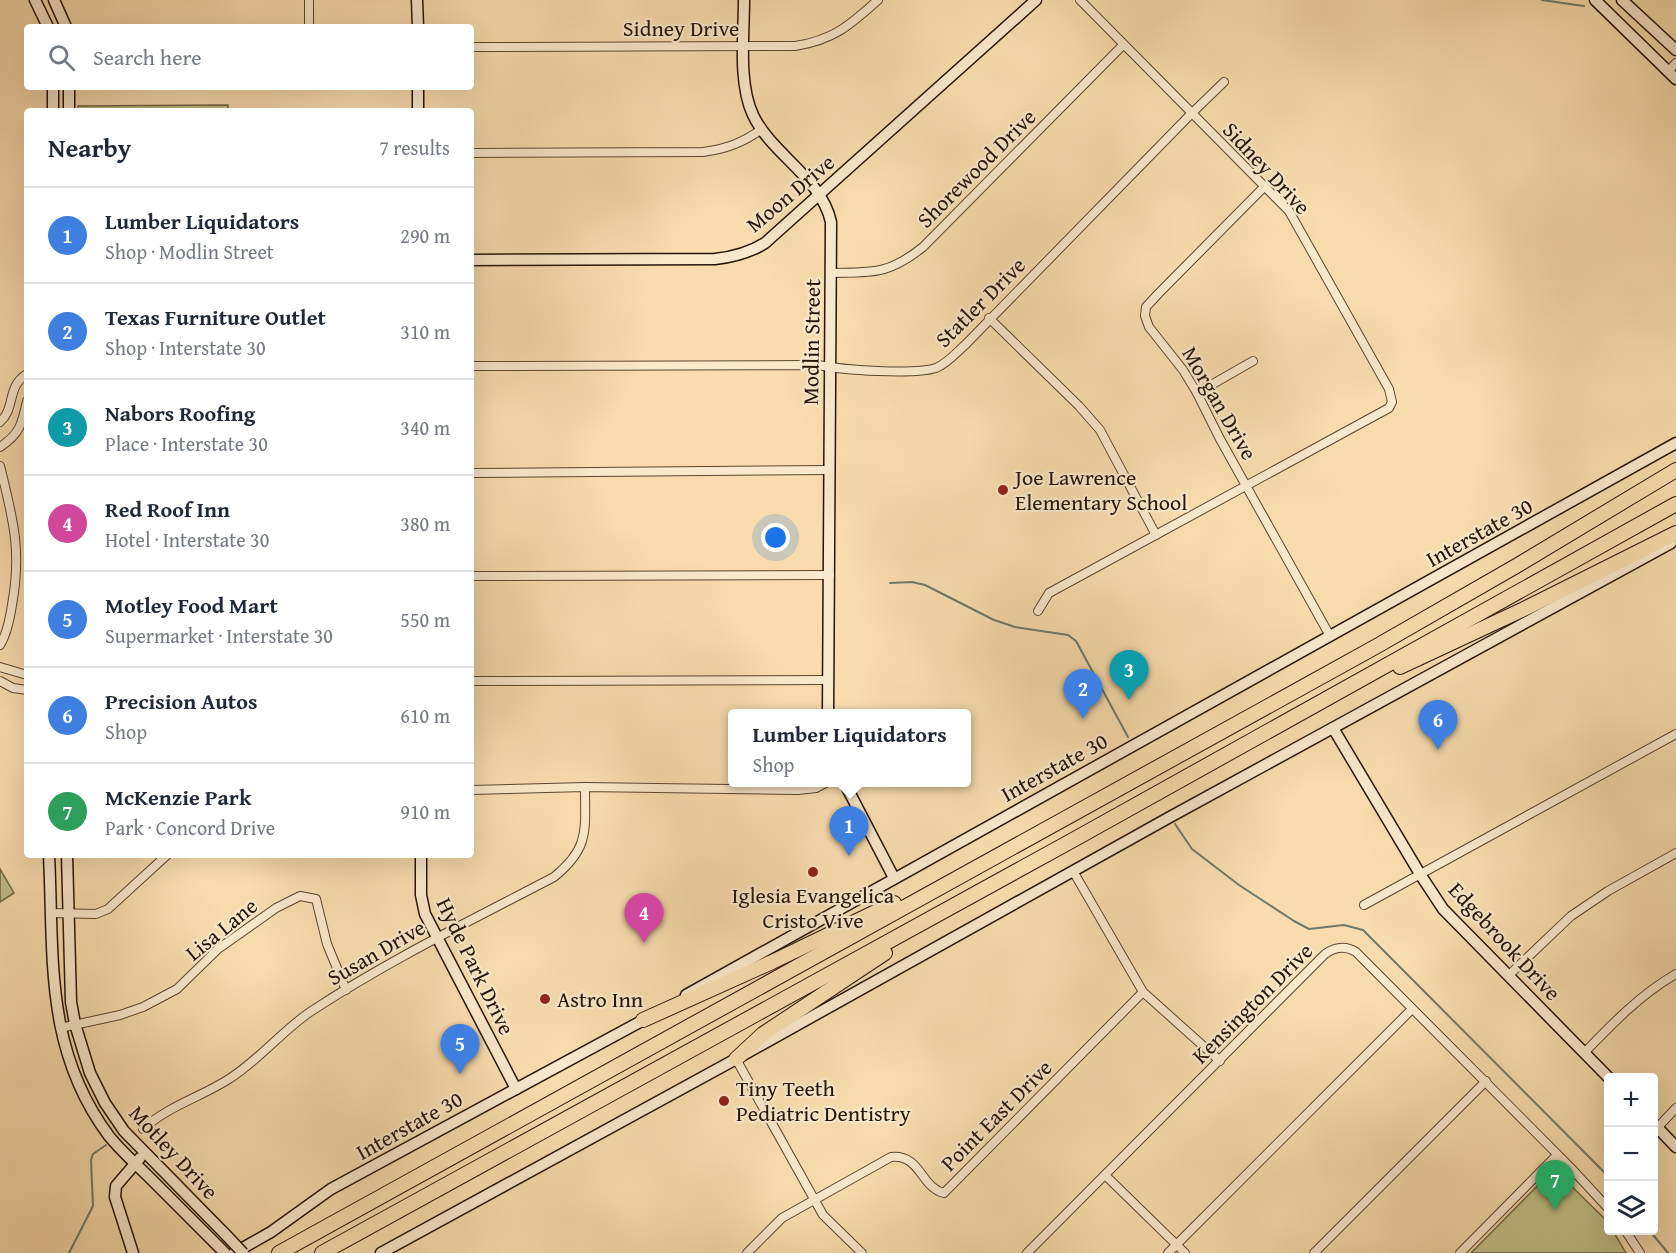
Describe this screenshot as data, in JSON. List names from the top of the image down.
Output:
{
  "streets": {
    "main road": [
      "Moon Drive",
      "Modlin Street",
      "Interstate 30",
      "Edgebrook Drive",
      "Hyde Park Drive",
      "Motley Drive"
    ],
    "street": [
      "Sidney Drive",
      "Shorewood Drive",
      "Statler Drive",
      "Morgan Drive",
      "Lisa Lane",
      "Susan Drive",
      "Kensington Drive",
      "Point East Drive"
    ]
  },
  "crossings": [
    ["Sidney Drive", "Shorewood Drive"],
    ["Sidney Drive", "Statler Drive"],
    ["Sidney Drive", "Modlin Street"],
    ["Sidney Drive", "Morgan Drive"],
    ["Shorewood Drive", "Modlin Street"],
    ["Moon Drive", "Modlin Street"],
    ["Statler Drive", "Modlin Street"],
    ["Morgan Drive", "Interstate 30"],
    ["Interstate 30", "Hyde Park Drive"],
    ["Lisa Lane", "Susan Drive"],
    ["Lisa Lane", "Motley Drive"],
    ["Susan Drive", "Hyde Park Drive"]
  ],
  "places": [
    "Joe Lawrence Elementary School",
    "Iglesia Evangelica Cristo Vive",
    "Astro Inn",
    "Tiny Teeth Pediatric Dentistry"
  ],
  "page": {
    "search": "Search here",
    "heading": ["Nearby", "7 results"],
    "list": [
      {
        "mark": "1",
        "name": "Lumber Liquidators",
        "note": "Shop · Modlin Street",
        "value": "290 m"
      },
      {
        "mark": "2",
        "name": "Texas Furniture Outlet",
        "note": "Shop · Interstate 30",
        "value": "310 m"
      },
      {
        "mark": "3",
        "name": "Nabors Roofing",
        "note": "Place · Interstate 30",
        "value": "340 m"
      },
      {
        "mark": "4",
        "name": "Red Roof Inn",
        "note": "Hotel · Interstate 30",
        "value": "380 m"
      },
      {
        "mark": "5",
        "name": "Motley Food Mart",
        "note": "Supermarket · Interstate 30",
        "value": "550 m"
      },
      {
        "mark": "6",
        "name": "Precision Autos",
        "note": "Shop",
        "value": "610 m"
      },
      {
        "mark": "7",
        "name": "McKenzie Park",
        "note": "Park · Concord Drive",
        "value": "910 m"
      }
    ],
    "pins": [
      "3",
      "2",
      "6",
      "1",
      "4",
      "5",
      "7"
    ],
    "popup": ["Lumber Liquidators", "Shop"],
    "map_buttons": ["+", "−"]
  }
}
